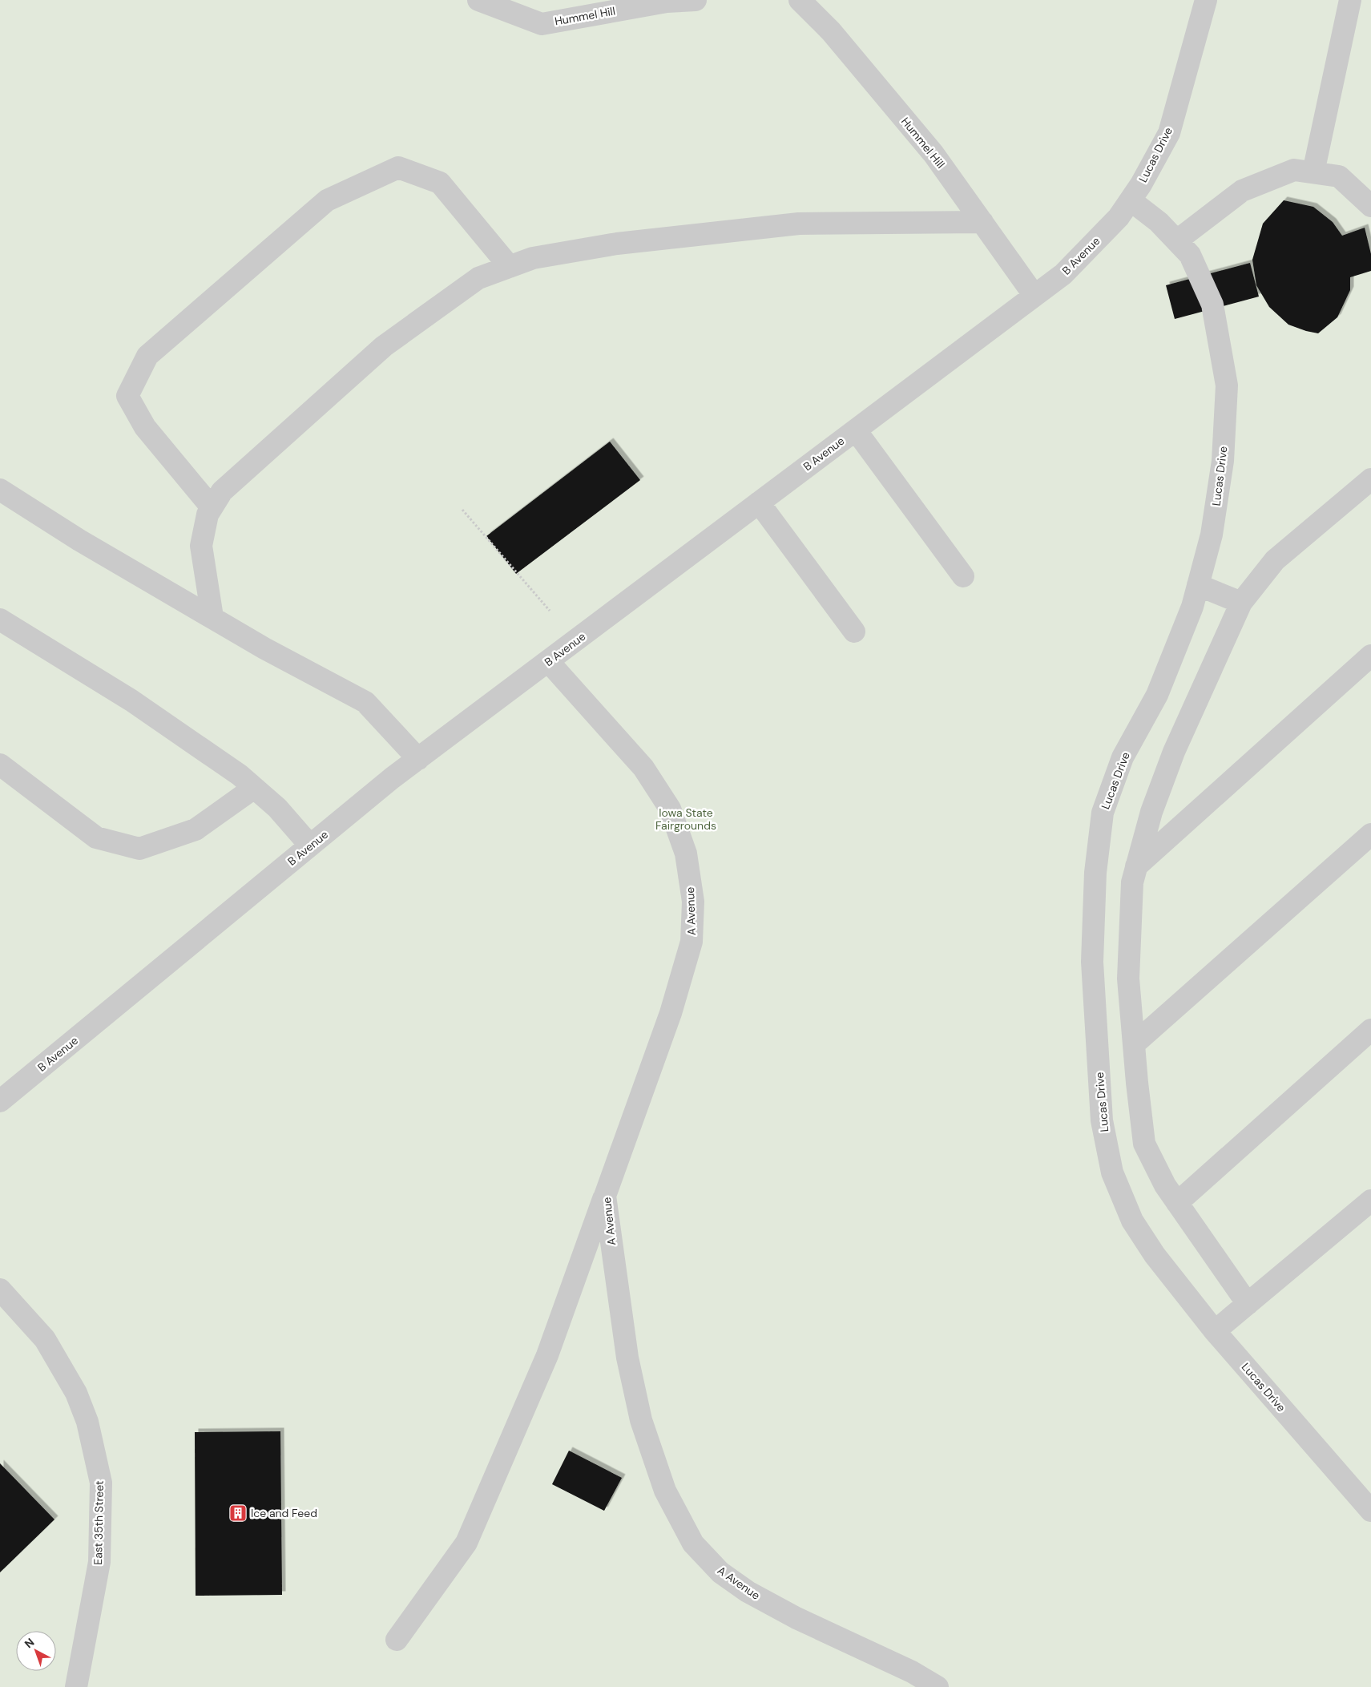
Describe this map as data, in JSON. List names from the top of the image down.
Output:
{
  "streets": {
    "lane": [
      "Hummel Hill",
      "Lucas Drive",
      "B Avenue",
      "A Avenue",
      "East 35th Street"
    ]
  },
  "crossings": [
    ["Hummel Hill", "B Avenue"],
    ["Lucas Drive", "B Avenue"],
    ["B Avenue", "A Avenue"]
  ],
  "parks": ["Iowa State Fairgrounds"],
  "places": {
    "building": ["Ice and Feed"]
  },
  "north": "top left"
}
